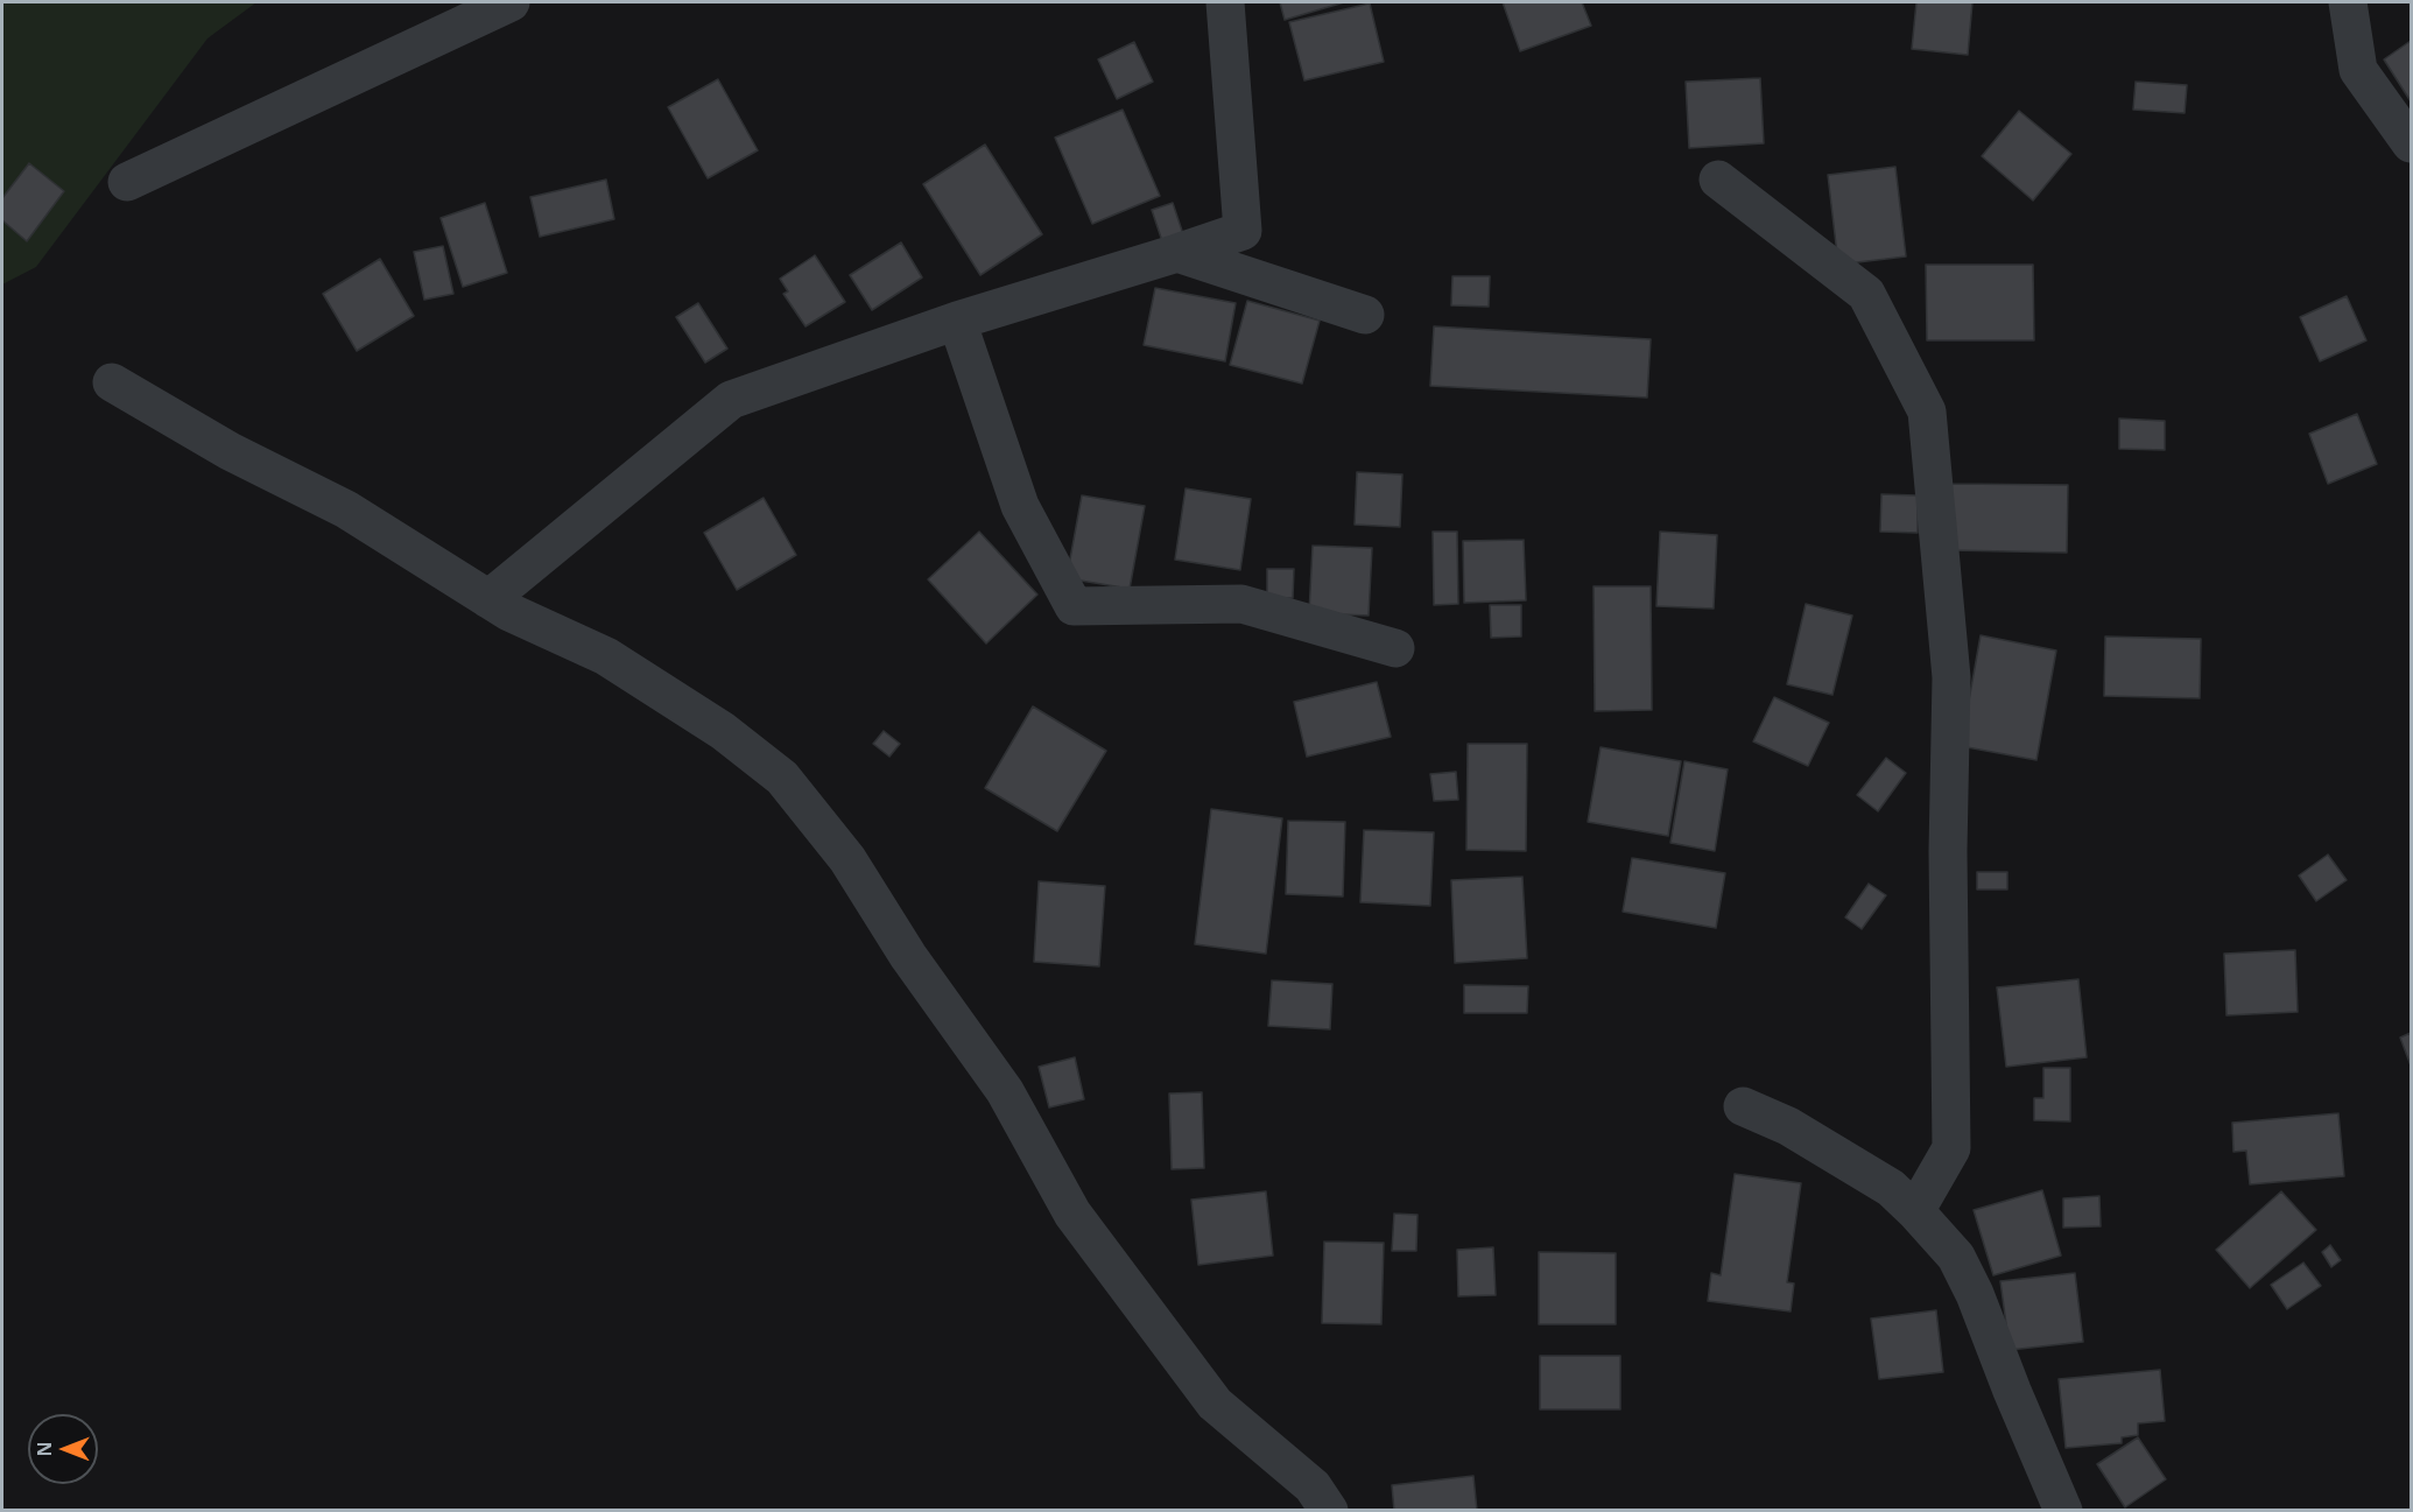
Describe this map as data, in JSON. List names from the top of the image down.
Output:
{
  "north": "left"
}
